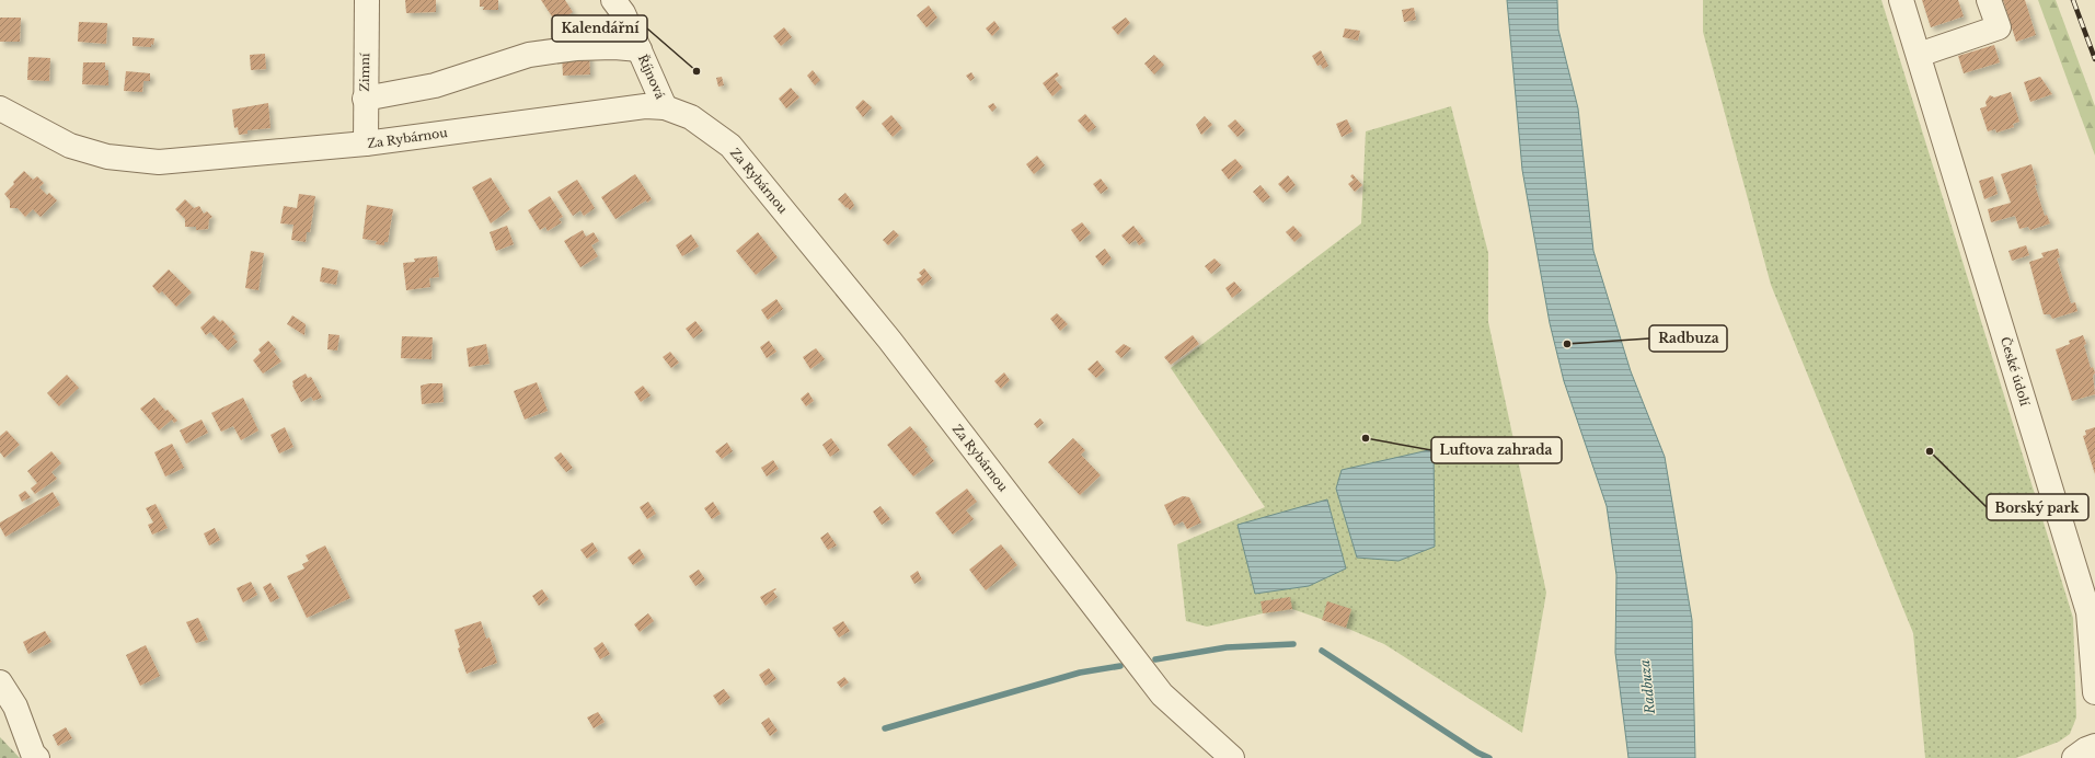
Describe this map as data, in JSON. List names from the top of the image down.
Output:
{
  "streets": {
    "street": [
      "Zimní",
      "Říjnová",
      "Za Rybárnou",
      "České údolí"
    ]
  },
  "crossings": [
    ["Zimní", "Za Rybárnou"],
    ["Říjnová", "Za Rybárnou"]
  ],
  "water": ["Radbuza"],
  "places": [
    "Kalendářní",
    "Radbuza",
    "Luftova zahrada",
    "Borský park"
  ]
}
